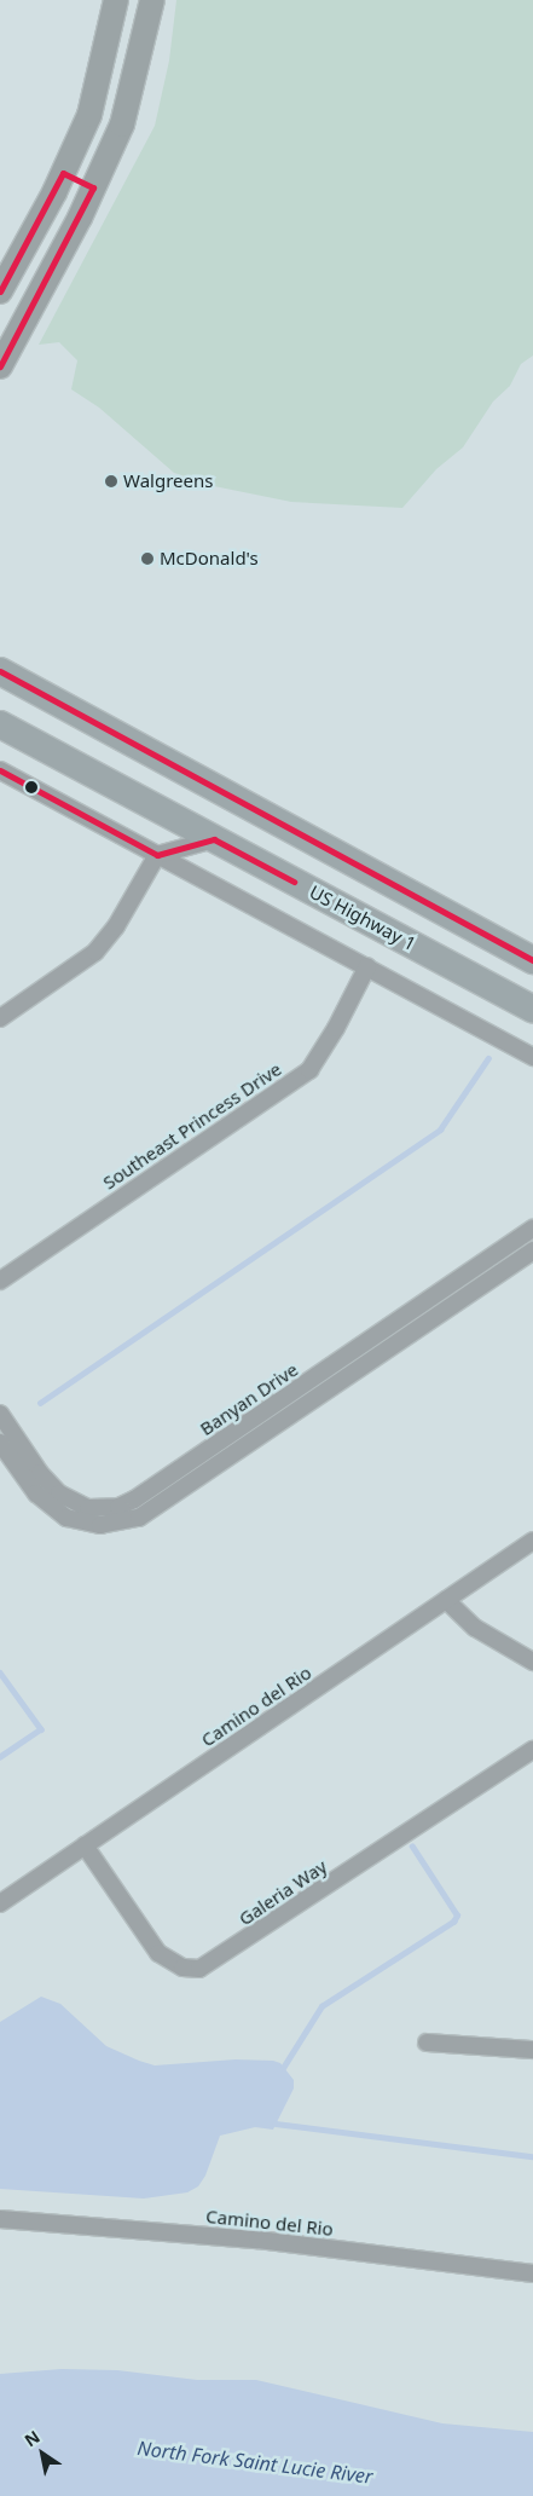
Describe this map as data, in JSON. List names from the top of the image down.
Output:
{
  "streets": {
    "main road": ["US Highway 1"],
    "street": [
      "Southeast Princess Drive",
      "Banyan Drive",
      "Camino del Rio",
      "Galeria Way"
    ]
  },
  "crossings": [
    ["Camino del Rio", "Galeria Way"]
  ],
  "water": ["North Fork Saint Lucie River"],
  "places": ["Walgreens", "McDonald's"],
  "lines": ["transit line 1"],
  "north": "top left"
}
